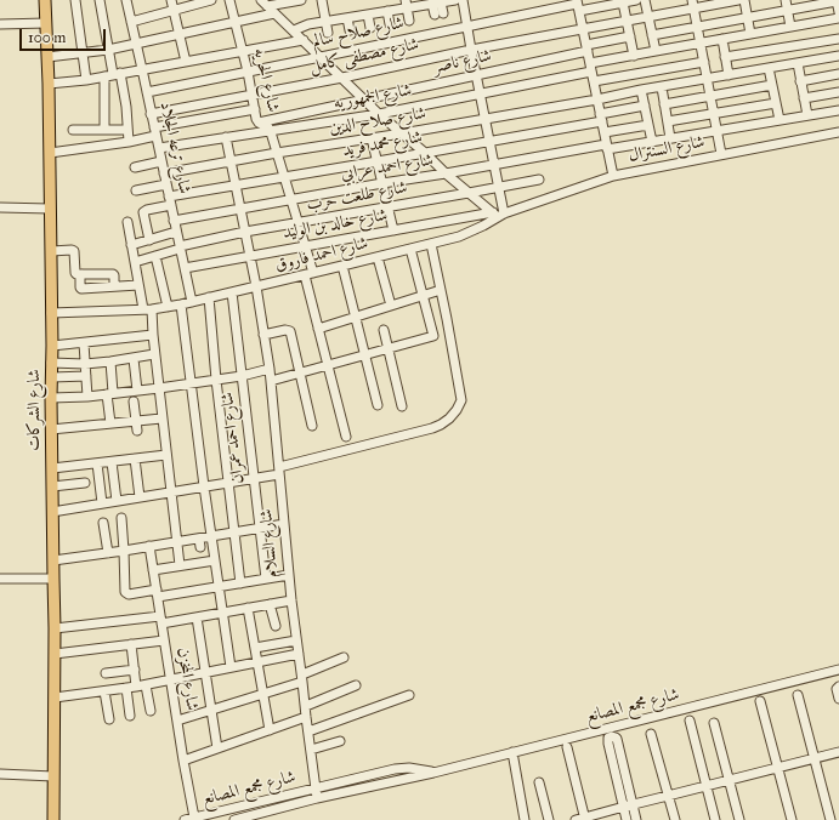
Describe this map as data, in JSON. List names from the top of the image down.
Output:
{
  "streets": {
    "main road": ["شارع الشركات"],
    "street": [
      "شارع صلاح سالم",
      "شارع مصطفى كامل",
      "شارع ناصر",
      "شارع الحريه",
      "شارع الجمهوريه",
      "شارع صلاح الدين",
      "شارع محمد فريد",
      "شارع ترعه الجلاد",
      "شارع السنترال",
      "شارع احمد عرابي",
      "شارع طلعت حرب",
      "شارع خالد بن الوليد",
      "شارع احمد فاروق",
      "شارع احمد عمران",
      "شارع السلام",
      "شارع المخزن",
      "شارع مجمع المصانع"
    ]
  },
  "crossings": [
    ["شارع صلاح سالم", "شارع الحريه"],
    ["شارع صلاح سالم", "شارع ترعه الجلاد"],
    ["شارع مصطفى كامل", "شارع الحريه"],
    ["شارع مصطفى كامل", "شارع ترعه الجلاد"],
    ["شارع ناصر", "شارع الحريه"],
    ["شارع الحريه", "شارع الجمهوريه"],
    ["شارع الحريه", "شارع صلاح الدين"],
    ["شارع الحريه", "شارع محمد فريد"],
    ["شارع الحريه", "شارع احمد عرابي"],
    ["شارع الحريه", "شارع طلعت حرب"],
    ["شارع الحريه", "شارع خالد بن الوليد"],
    ["شارع الحريه", "شارع احمد فاروق"],
    ["شارع الجمهوريه", "شارع ترعه الجلاد"],
    ["شارع الجمهوريه", "شارع السلام"],
    ["شارع صلاح الدين", "شارع ترعه الجلاد"],
    ["شارع صلاح الدين", "شارع السلام"],
    ["شارع محمد فريد", "شارع ترعه الجلاد"],
    ["شارع محمد فريد", "شارع السلام"],
    ["شارع ترعه الجلاد", "شارع احمد عرابي"],
    ["شارع ترعه الجلاد", "شارع طلعت حرب"],
    ["شارع ترعه الجلاد", "شارع خالد بن الوليد"],
    ["شارع ترعه الجلاد", "شارع احمد فاروق"],
    ["شارع السنترال", "شارع خالد بن الوليد"],
    ["شارع السنترال", "شارع احمد فاروق"],
    ["شارع احمد عرابي", "شارع السلام"],
    ["شارع طلعت حرب", "شارع السلام"],
    ["شارع خالد بن الوليد", "شارع احمد فاروق"],
    ["شارع خالد بن الوليد", "شارع السلام"],
    ["شارع احمد فاروق", "شارع الشركات"],
    ["شارع احمد فاروق", "شارع احمد عمران"],
    ["شارع احمد فاروق", "شارع السلام"],
    ["شارع السلام", "شارع مجمع المصانع"],
    ["شارع المخزن", "شارع مجمع المصانع"]
  ],
  "scale_bar": "100 m"
}
